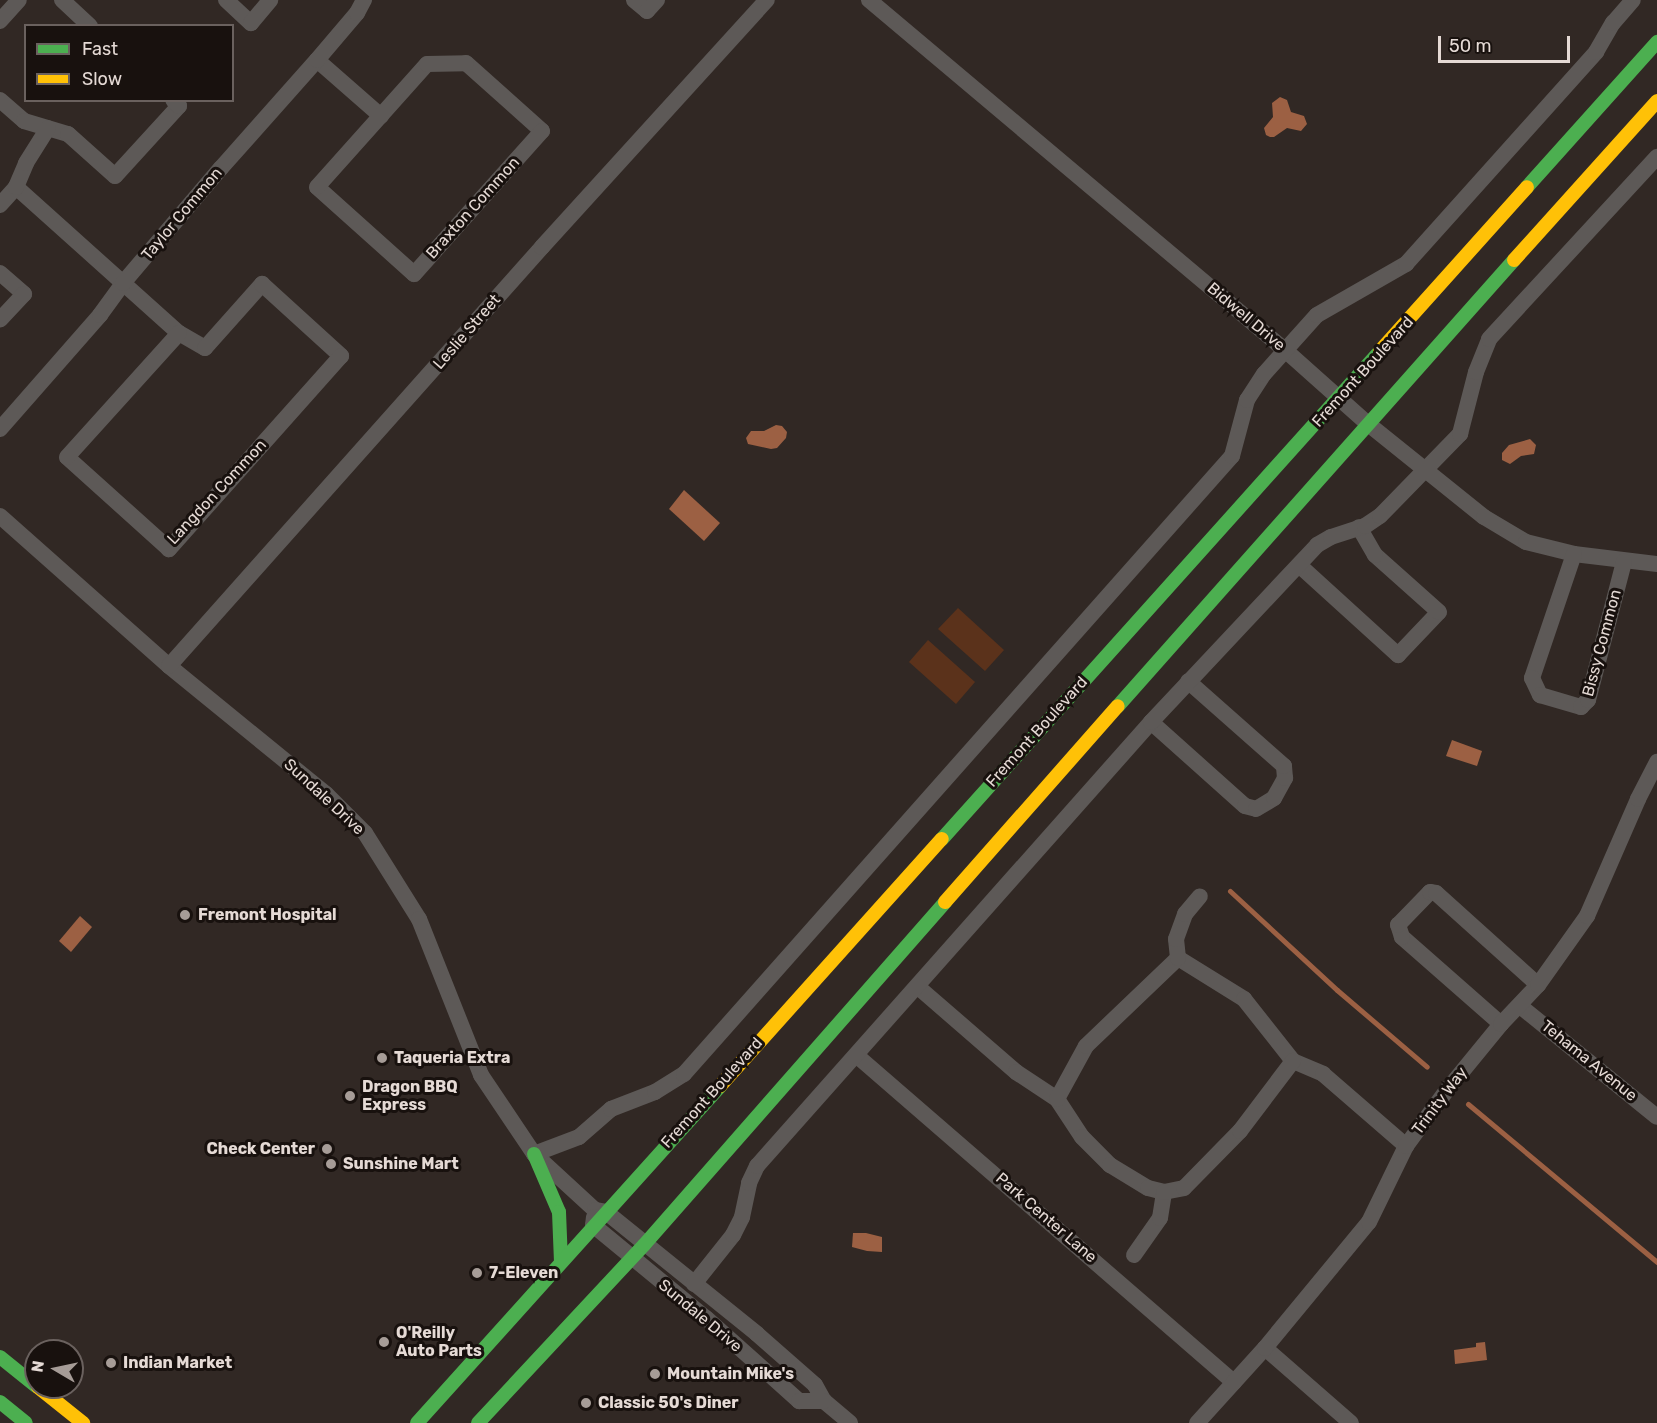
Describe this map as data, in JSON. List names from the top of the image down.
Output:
{
  "streets": {
    "main road": ["Fremont Boulevard"],
    "street": [
      "Braxton Common",
      "Taylor Common",
      "Bidwell Drive",
      "Leslie Street",
      "Langdon Common",
      "Bissy Common",
      "Sundale Drive",
      "Tehama Avenue",
      "Trinity Way",
      "Park Center Lane"
    ]
  },
  "crossings": [
    ["Bidwell Drive", "Fremont Boulevard"],
    ["Bidwell Drive", "Bissy Common"],
    ["Leslie Street", "Sundale Drive"],
    ["Fremont Boulevard", "Sundale Drive"],
    ["Tehama Avenue", "Trinity Way"],
    ["Trinity Way", "Park Center Lane"]
  ],
  "places": [
    "Fremont Hospital",
    "Taqueria Extra",
    "Dragon BBQ Express",
    "Check Center",
    "Sunshine Mart",
    "7-Eleven",
    "O'Reilly Auto Parts",
    "Indian Market",
    "Mountain Mike's",
    "Classic 50's Diner"
  ],
  "legend": ["Fast", "Slow"],
  "scale_bar": "50 m",
  "north": "left"
}
